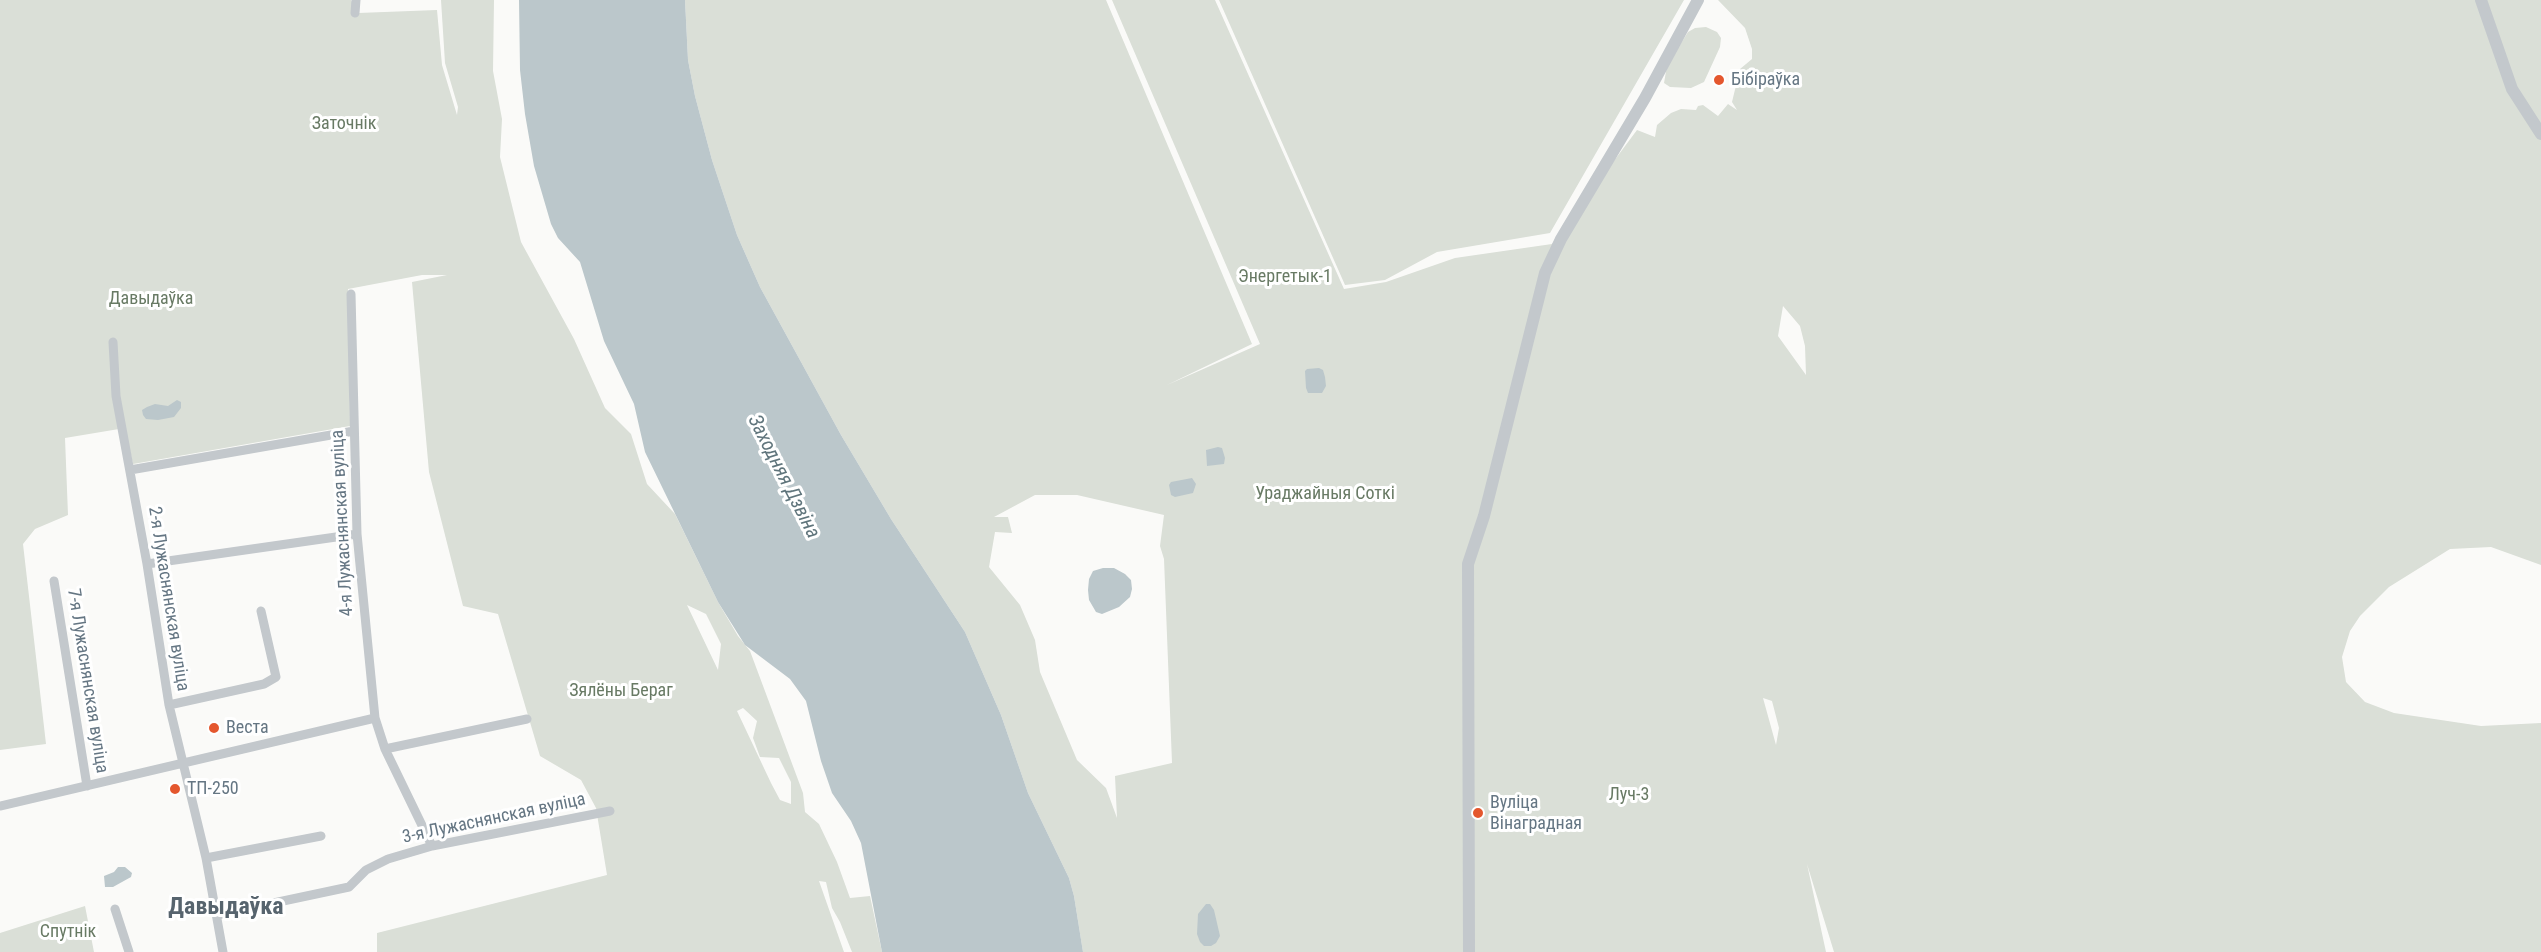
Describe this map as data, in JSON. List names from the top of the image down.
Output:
{
  "streets": {
    "street": [
      "4-я Лужаснянская вуліца",
      "2-я Лужаснянская вуліца",
      "7-я Лужаснянская вуліца",
      "3-я Лужаснянская вуліца"
    ]
  },
  "crossings": [
    ["4-я Лужаснянская вуліца", "3-я Лужаснянская вуліца"],
    ["2-я Лужаснянская вуліца", "3-я Лужаснянская вуліца"]
  ],
  "districts": ["Давыдаўка"],
  "water": ["Заходняя Дзвіна"],
  "parks": [
    "Заточнік",
    "Энергетык-1",
    "Давыдаўка",
    "Ураджайныя Соткі",
    "Зялёны Бераг",
    "Луч-3",
    "Спутнік"
  ],
  "places": [
    "Бібіраўка",
    "Веста",
    "ТП-250",
    "Вуліца Вінаградная"
  ]
}
